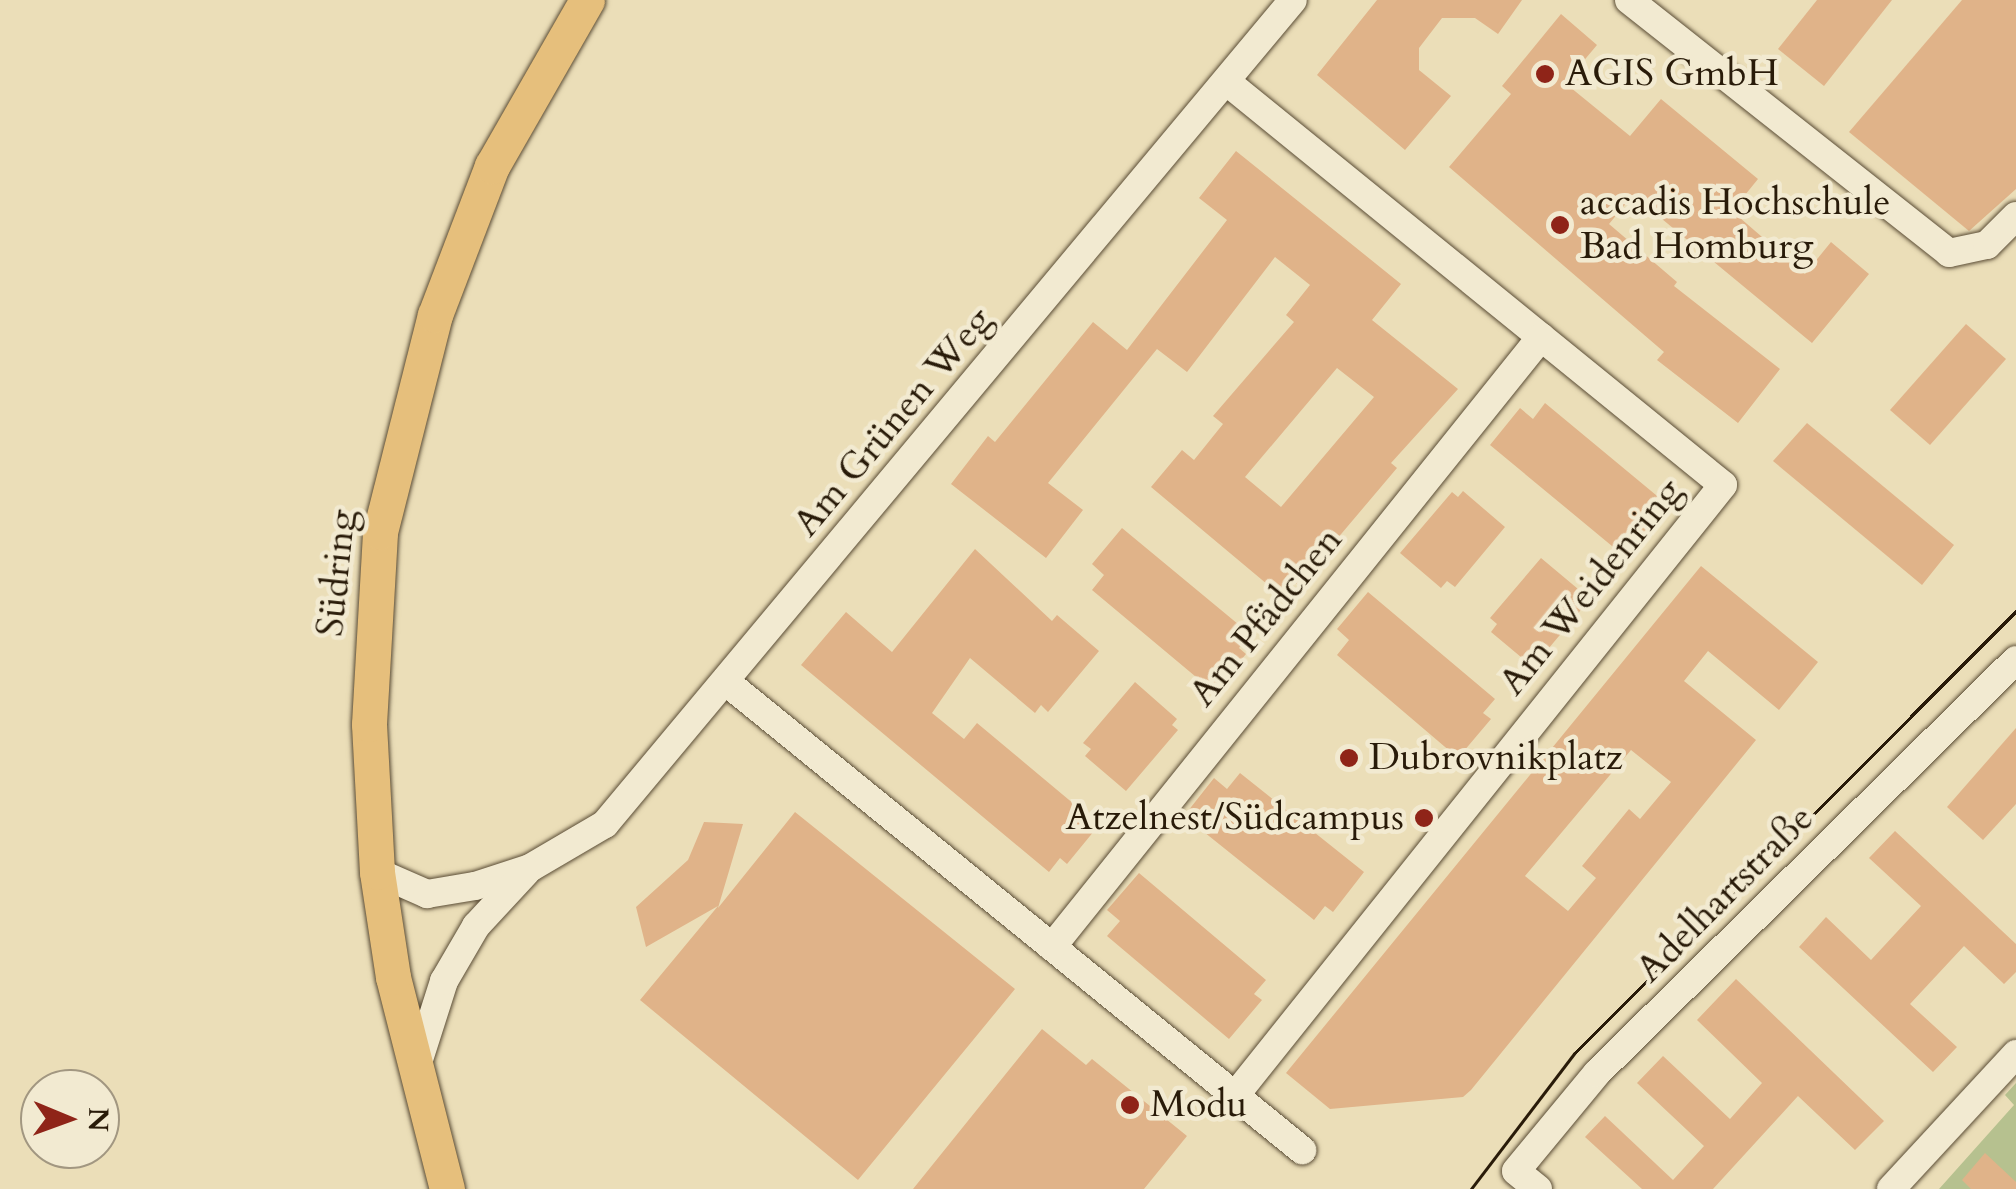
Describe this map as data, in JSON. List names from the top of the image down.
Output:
{
  "streets": {
    "main road": ["Südring"],
    "street": [
      "Am Grünen Weg",
      "Am Weidenring",
      "Am Pfädchen",
      "Adelhartstraße"
    ]
  },
  "crossings": [
    ["Am Grünen Weg", "Südring"],
    ["Am Grünen Weg", "Am Weidenring"],
    ["Am Weidenring", "Am Pfädchen"]
  ],
  "places": [
    "AGIS GmbH",
    "accadis Hochschule Bad Homburg",
    "Dubrovnikplatz",
    "Atzelnest/Südcampus",
    "Modu"
  ],
  "north": "right"
}
